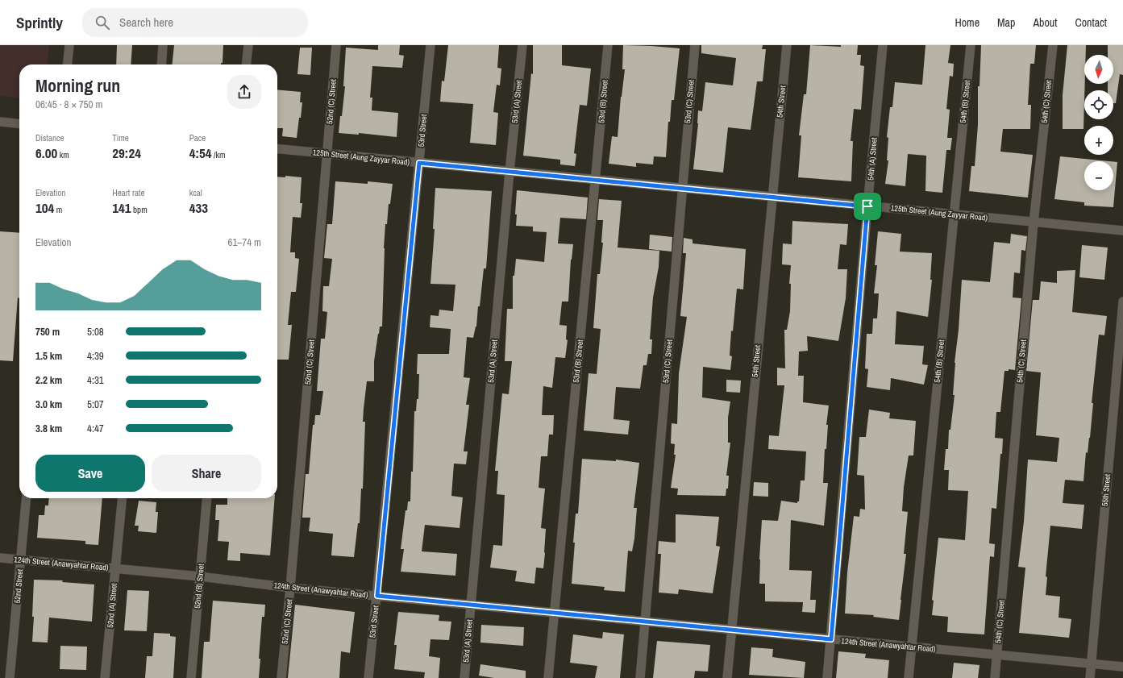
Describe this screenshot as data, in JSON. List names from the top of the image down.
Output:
{
  "streets": {
    "street": [
      "52nd (C) Street",
      "53rd (A) Street",
      "53rd (B) Street",
      "53rd (C) Street",
      "54th Street",
      "54th (B) Street",
      "54th (C) Street",
      "53rd Street",
      "125th Street (Aung Zayyar Road)",
      "54th (A) Street",
      "55th Street",
      "124th Street (Anawyahtar Road)",
      "52nd Street",
      "52nd (B) Street",
      "52nd (A) Street"
    ]
  },
  "crossings": [
    ["52nd (C) Street", "125th Street (Aung Zayyar Road)"],
    ["52nd (C) Street", "124th Street (Anawyahtar Road)"],
    ["53rd (A) Street", "125th Street (Aung Zayyar Road)"],
    ["53rd (A) Street", "124th Street (Anawyahtar Road)"],
    ["53rd (B) Street", "125th Street (Aung Zayyar Road)"],
    ["53rd (B) Street", "124th Street (Anawyahtar Road)"],
    ["53rd (C) Street", "125th Street (Aung Zayyar Road)"],
    ["53rd (C) Street", "124th Street (Anawyahtar Road)"],
    ["54th Street", "125th Street (Aung Zayyar Road)"],
    ["54th Street", "124th Street (Anawyahtar Road)"],
    ["54th (B) Street", "125th Street (Aung Zayyar Road)"],
    ["54th (B) Street", "124th Street (Anawyahtar Road)"],
    ["54th (C) Street", "125th Street (Aung Zayyar Road)"],
    ["54th (C) Street", "124th Street (Anawyahtar Road)"],
    ["53rd Street", "125th Street (Aung Zayyar Road)"],
    ["53rd Street", "124th Street (Anawyahtar Road)"],
    ["125th Street (Aung Zayyar Road)", "54th (A) Street"],
    ["54th (A) Street", "124th Street (Anawyahtar Road)"],
    ["55th Street", "124th Street (Anawyahtar Road)"],
    ["124th Street (Anawyahtar Road)", "52nd Street"],
    ["124th Street (Anawyahtar Road)", "52nd (B) Street"],
    ["124th Street (Anawyahtar Road)", "52nd (A) Street"]
  ],
  "north": "bottom",
  "page": {
    "header": "Sprintly",
    "search": "Search here",
    "nav": [
      "Home",
      "Map",
      "About",
      "Contact"
    ],
    "map_buttons": ["+", "−"],
    "heading": ["Morning run", "06:45 · 8 × 750 m"],
    "stats": [
      ["Distance", "6.00 km"],
      ["Time", "29:24"],
      ["Pace", "4:54 /km"],
      ["Elevation", "104 m"],
      ["Heart rate", "141 bpm"],
      ["kcal", "433"]
    ],
    "chart": ["Elevation", "61–74 m"],
    "list": [
      {
        "name": "750 m",
        "note": "5:08"
      },
      {
        "name": "1.5 km",
        "note": "4:39"
      },
      {
        "name": "2.2 km",
        "note": "4:31"
      },
      {
        "name": "3.0 km",
        "note": "5:07"
      },
      {
        "name": "3.8 km",
        "note": "4:47"
      }
    ],
    "buttons": ["Save", "Share"]
  }
}
